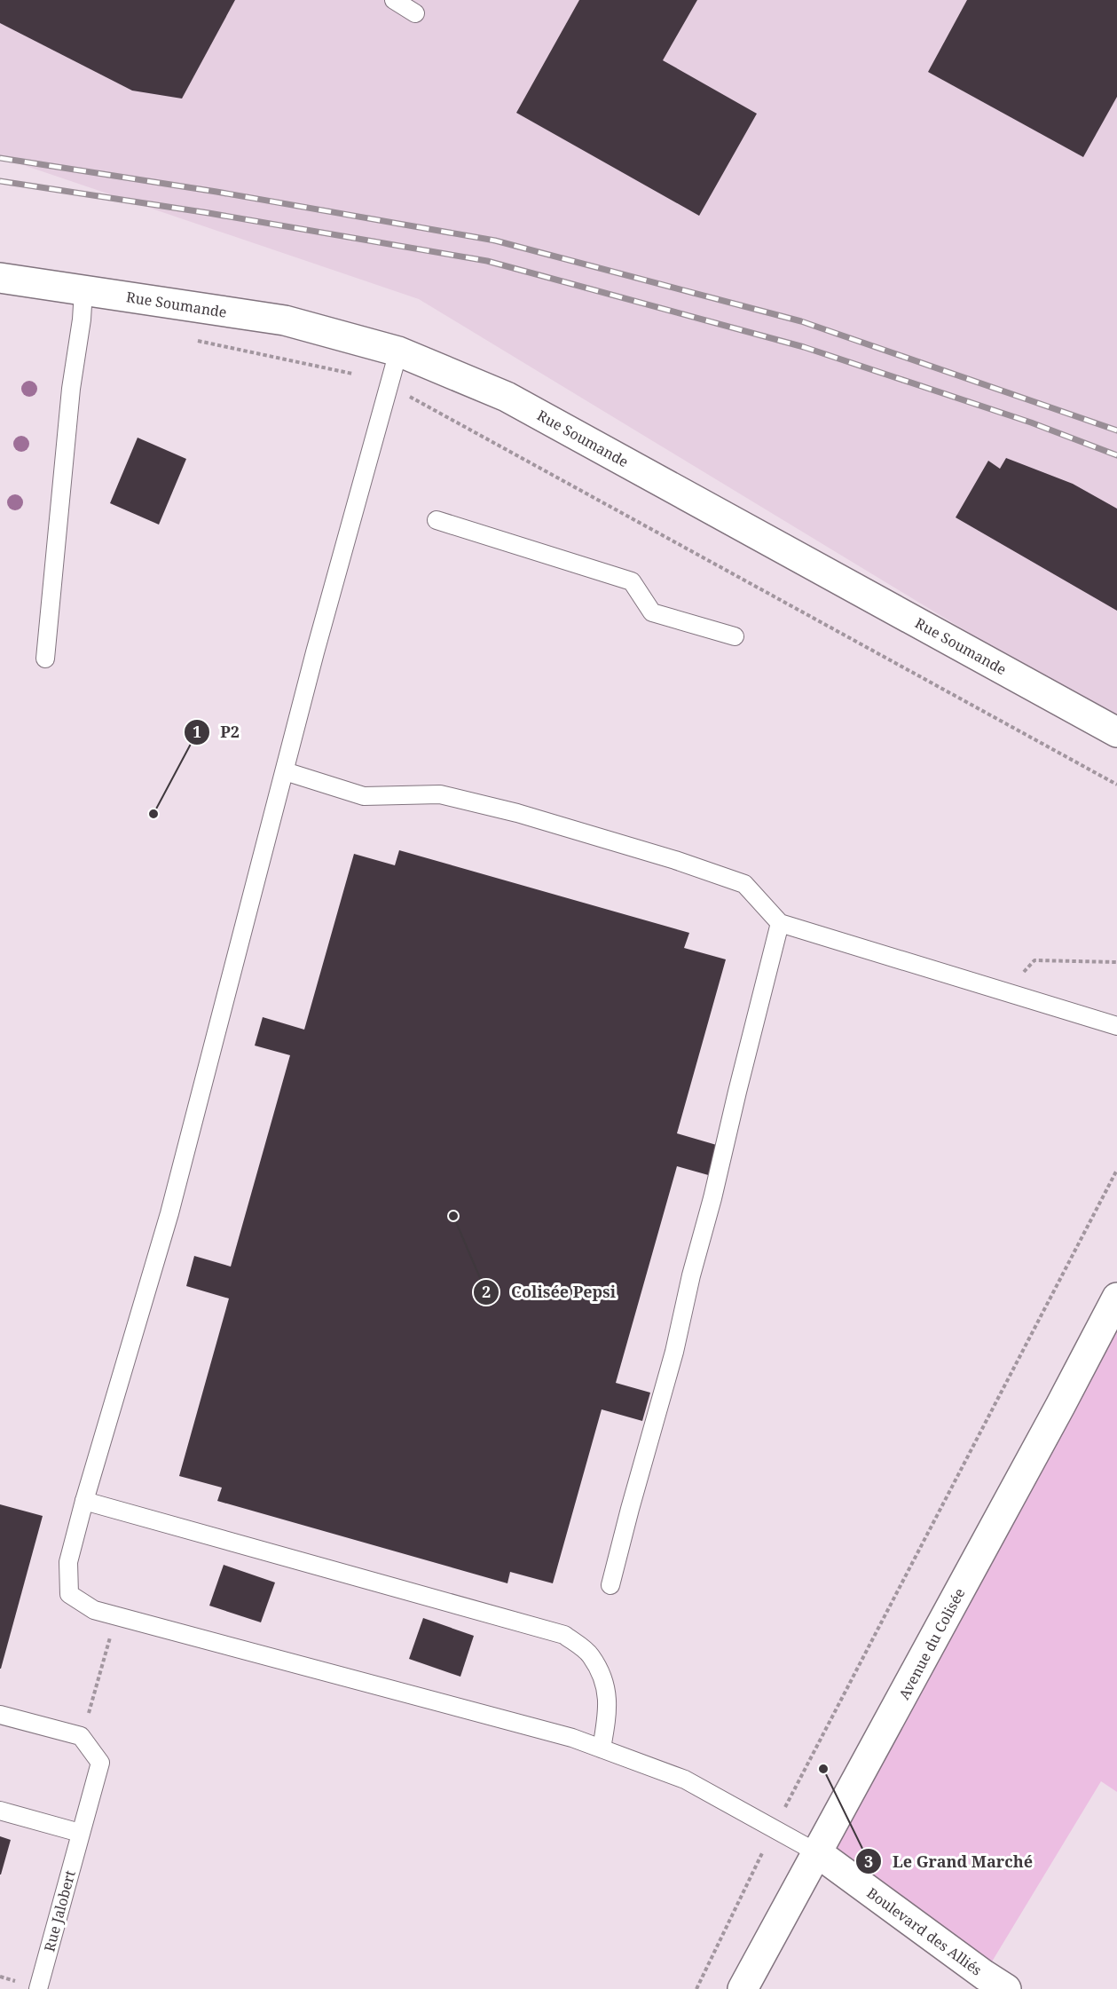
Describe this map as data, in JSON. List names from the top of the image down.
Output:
{
  "streets": {
    "street": ["Rue Soumande", "Avenue du Colisée", "Boulevard des Alliés"],
    "lane": ["Rue Jalobert"]
  },
  "crossings": [
    ["Avenue du Colisée", "Boulevard des Alliés"]
  ],
  "places": ["P2", "Colisée Pepsi", "Le Grand Marché"]
}
